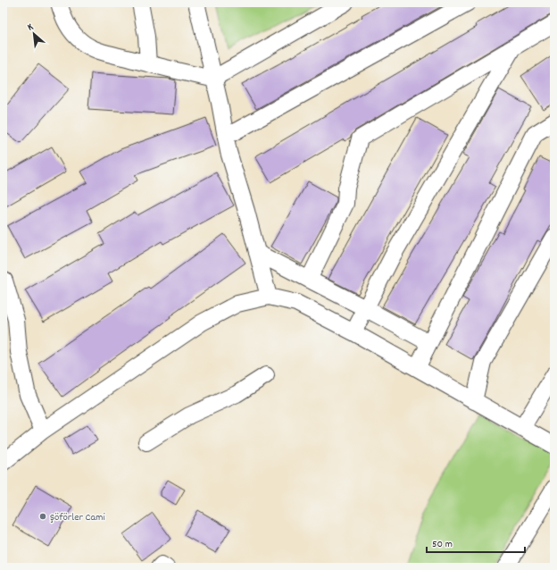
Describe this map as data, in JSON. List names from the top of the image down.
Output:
{
  "places": ["Şöförler Cami"],
  "scale_bar": "50 m",
  "north": "top left"
}
